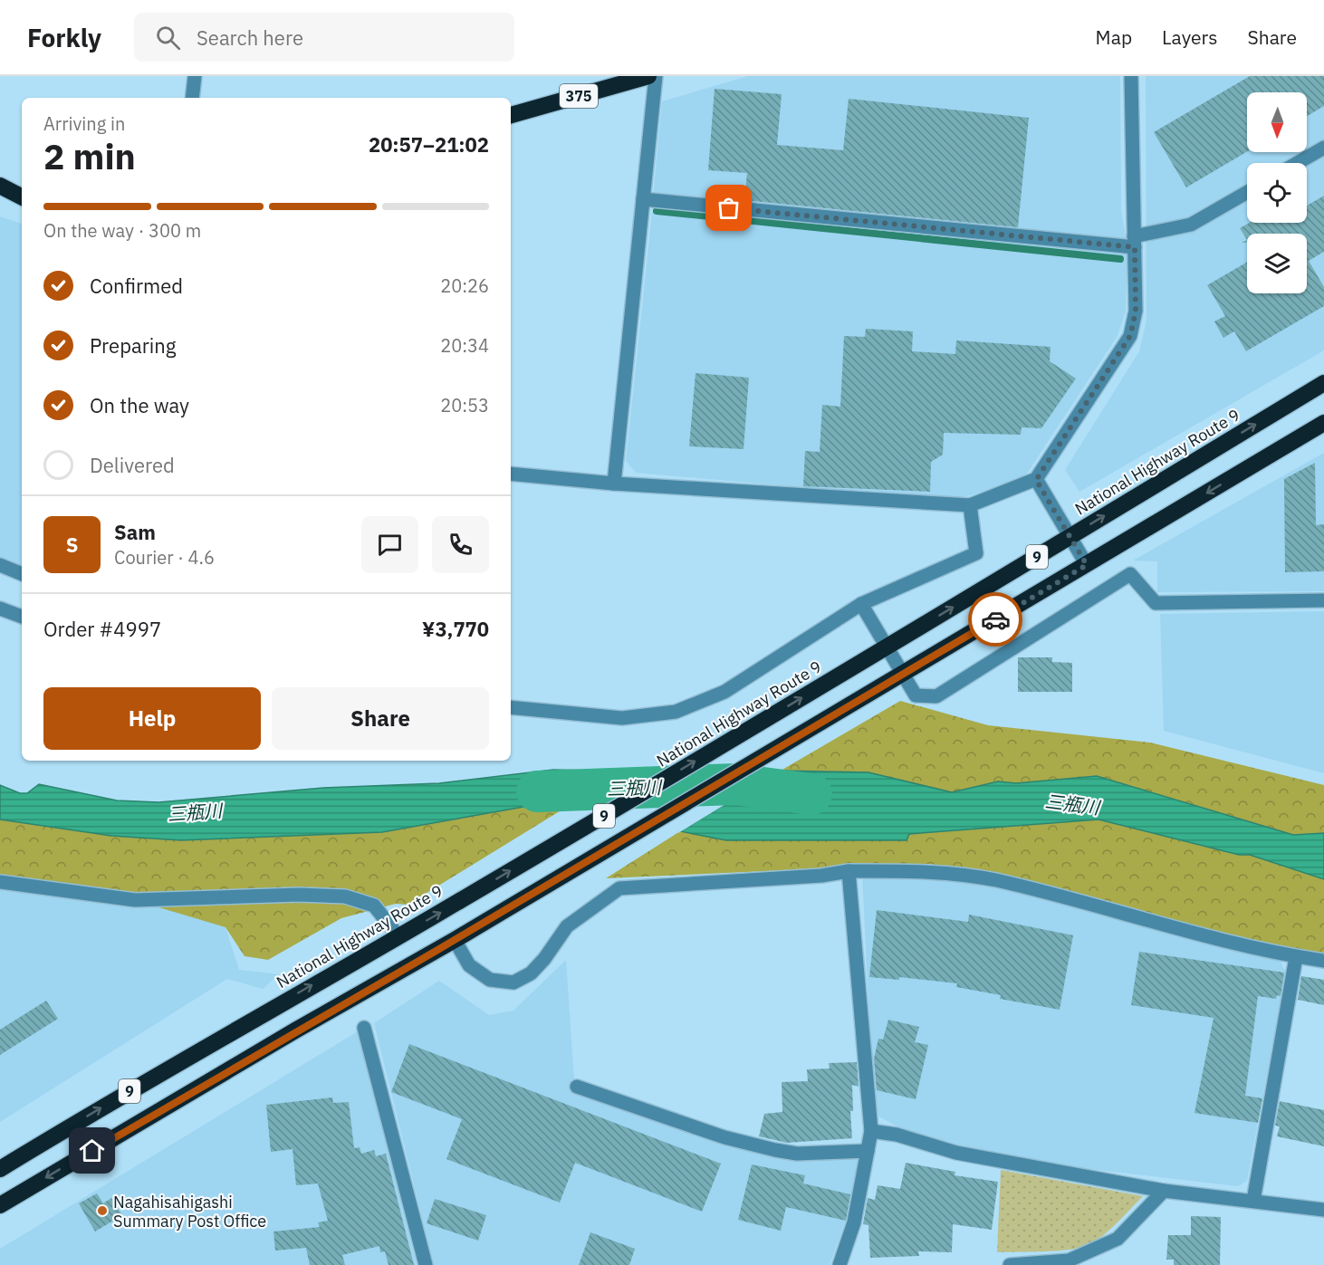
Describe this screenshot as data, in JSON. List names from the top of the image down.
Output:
{
  "streets": {
    "highway": ["375", "National Highway Route 9", "9"]
  },
  "water": ["三瓶川"],
  "places": ["Nagahisahigashi Summary Post Office"],
  "north": "bottom",
  "page": {
    "header": "Forkly",
    "search": "Search here",
    "nav": ["Map", "Layers", "Share"],
    "heading": ["2 min", "Arriving in", "20:57–21:02"],
    "panel": [
      "Sam",
      "Courier · 4.6",
      "Order #4997",
      "¥3,770"
    ],
    "bar": "On the way · 300 m",
    "list": [
      ["Confirmed", "20:26"],
      ["Preparing", "20:34"],
      ["On the way", "20:53"],
      "Delivered"
    ],
    "round": "S",
    "buttons": ["Help", "Share"]
  }
}
